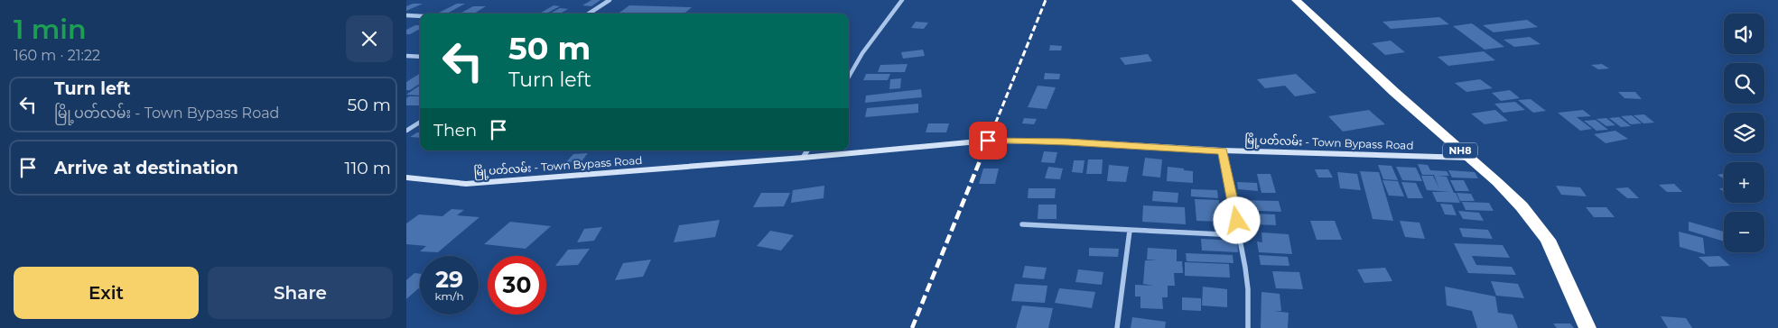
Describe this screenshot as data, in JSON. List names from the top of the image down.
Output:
{
  "streets": {
    "highway": ["NH8"],
    "main road": ["မြို့ပတ်လမ်း - Town Bypass Road"]
  },
  "crossings": [
    ["မြို့ပတ်လမ်း - Town Bypass Road", "NH8"]
  ],
  "page": {
    "heading": ["1 min", "160 m · 21:22"],
    "map_buttons": ["+", "−"],
    "turn": ["50 m", "Turn left"],
    "list": [
      {
        "name": "Turn left",
        "note": "မြို့ပတ်လမ်း - Town Bypass Road",
        "value": "50 m"
      },
      {
        "name": "Arrive at destination",
        "value": "110 m"
      }
    ],
    "then": "Then",
    "speed": "29 km/h",
    "limit": "30",
    "buttons": ["Exit", "Share"]
  }
}
